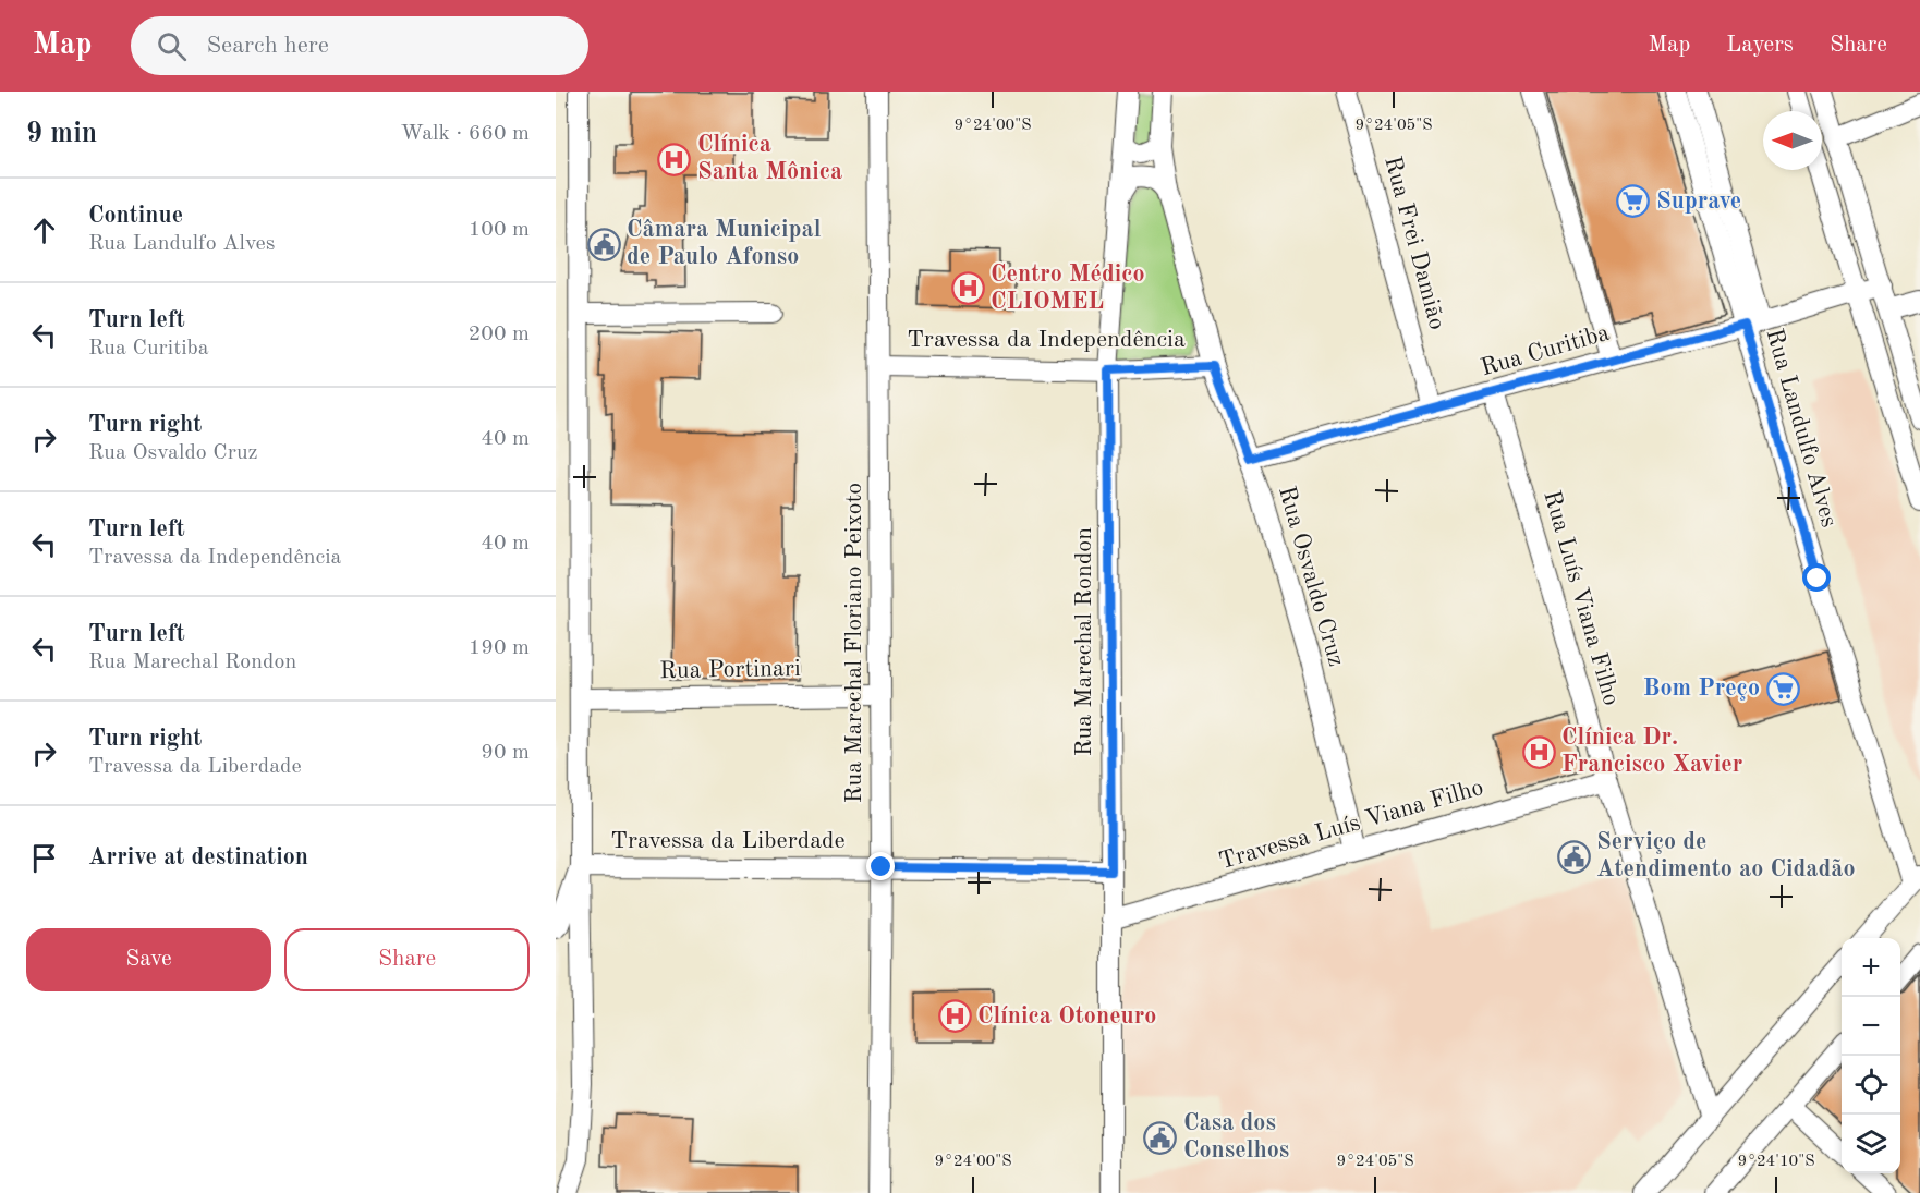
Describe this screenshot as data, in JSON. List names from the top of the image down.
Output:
{
  "streets": {
    "street": [
      "Rua Frei Damião",
      "Travessa da Independência",
      "Rua Curitiba",
      "Rua Landulfo Alves",
      "Rua Osvaldo Cruz",
      "Rua Luís Viana Filho",
      "Rua Marechal Rondon",
      "Rua Marechal Floriano Peixoto",
      "Rua Portinari",
      "Travessa Luís Viana Filho",
      "Travessa da Liberdade"
    ]
  },
  "crossings": [
    ["Rua Frei Damião", "Rua Curitiba"],
    ["Travessa da Independência", "Rua Osvaldo Cruz"],
    ["Travessa da Independência", "Rua Marechal Rondon"],
    ["Travessa da Independência", "Rua Marechal Floriano Peixoto"],
    ["Rua Curitiba", "Rua Landulfo Alves"],
    ["Rua Curitiba", "Rua Osvaldo Cruz"],
    ["Rua Curitiba", "Rua Luís Viana Filho"],
    ["Rua Osvaldo Cruz", "Travessa Luís Viana Filho"],
    ["Rua Luís Viana Filho", "Travessa Luís Viana Filho"],
    ["Rua Marechal Rondon", "Travessa Luís Viana Filho"],
    ["Rua Marechal Rondon", "Travessa da Liberdade"],
    ["Rua Marechal Floriano Peixoto", "Rua Portinari"],
    ["Rua Marechal Floriano Peixoto", "Travessa da Liberdade"]
  ],
  "places": {
    "hospital": [
      "Clínica Santa Mônica",
      "Centro Médico CLIOMEL",
      "Clínica Dr. Francisco Xavier",
      "Clínica Otoneuro"
    ],
    "supermarket": ["Suprave", "Bom Preço"],
    "public building": ["Câmara Municipal de Paulo Afonso", "Serviço de Atendimento ao Cidadão", "Casa dos Conselhos"]
  },
  "north": "left",
  "page": {
    "header": "Map",
    "search": "Search here",
    "nav": ["Map", "Layers", "Share"],
    "heading": ["9 min", "Walk · 660 m"],
    "list": [
      ["Continue", "Rua Landulfo Alves", "100 m"],
      ["Turn left", "Rua Curitiba", "200 m"],
      ["Turn right", "Rua Osvaldo Cruz", "40 m"],
      ["Turn left", "Travessa da Independência", "40 m"],
      ["Turn left", "Rua Marechal Rondon", "190 m"],
      ["Turn right", "Travessa da Liberdade", "90 m"],
      "Arrive at destination"
    ],
    "buttons": ["Save", "Share"],
    "map_buttons": ["+", "−"]
  },
  "coordinates": ["9°24'00\"S", "9°24'05\"S", "9°24'10\"S"]
}
